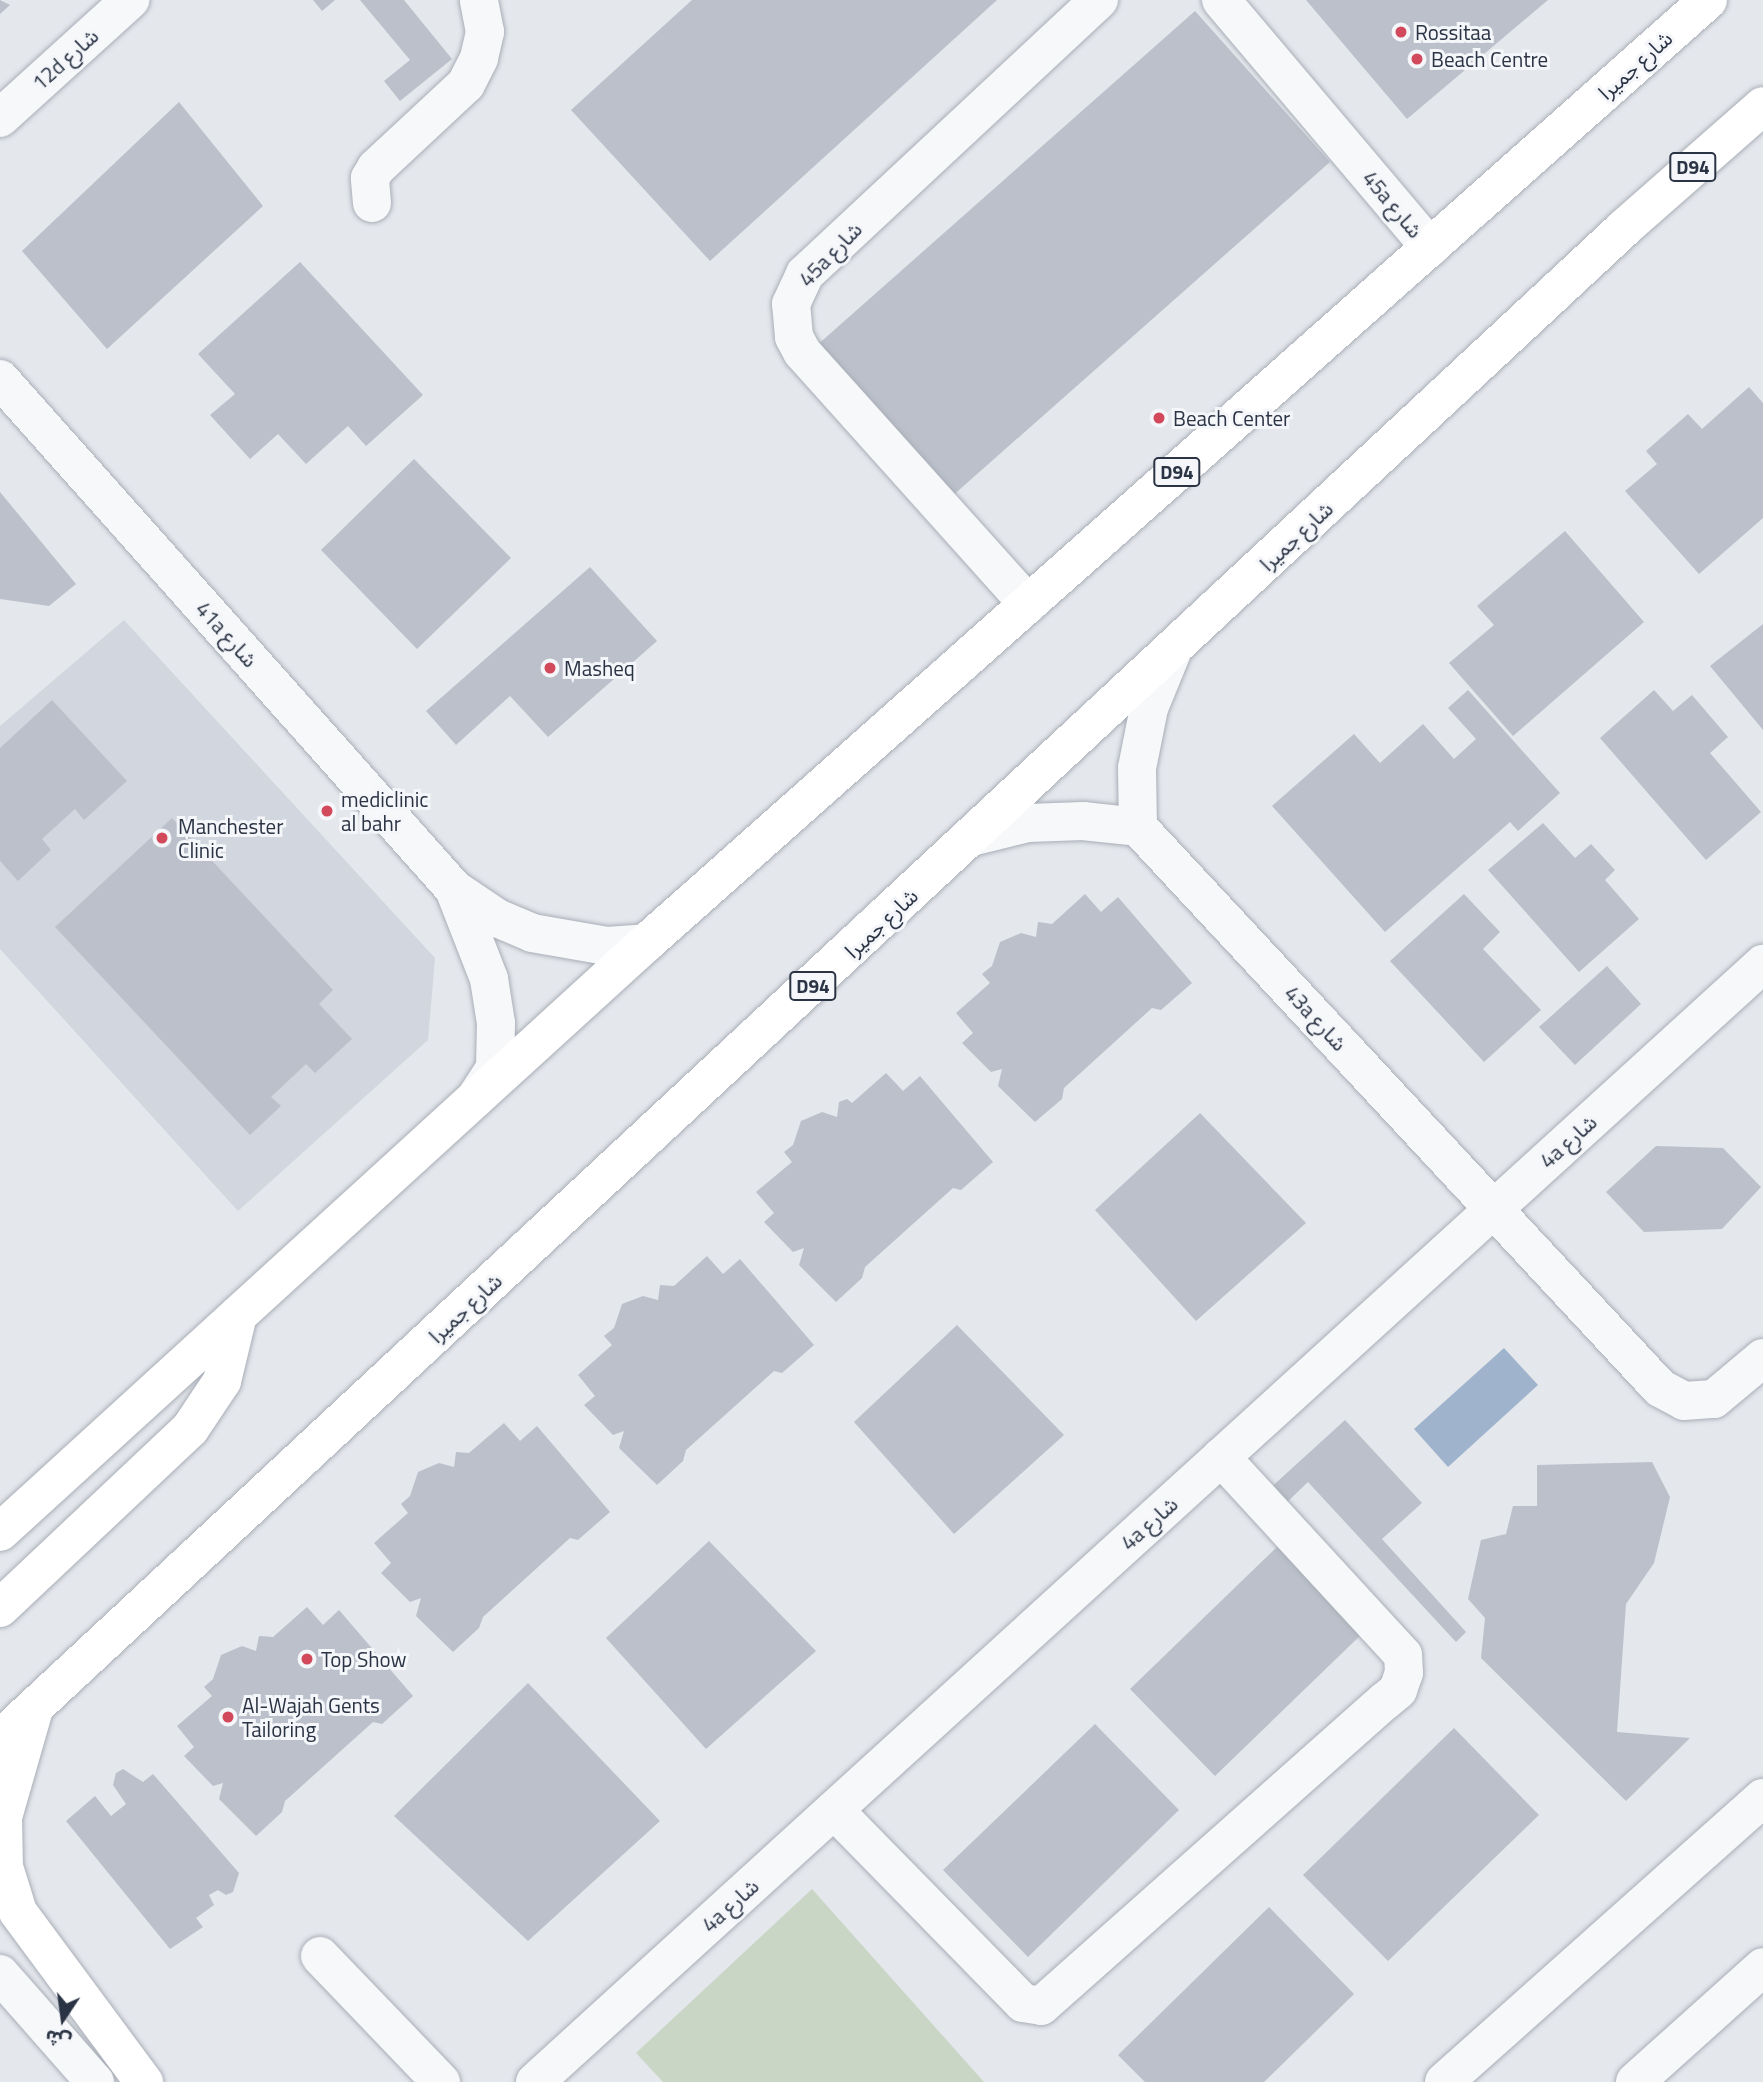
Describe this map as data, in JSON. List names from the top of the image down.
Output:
{
  "streets": {
    "main road": ["شارع جميرا", "D94"],
    "street": [
      "12d شارع",
      "45a شارع",
      "41a شارع",
      "43a شارع",
      "4a شارع"
    ]
  },
  "crossings": [
    ["شارع جميرا", "45a شارع"],
    ["شارع جميرا", "41a شارع"],
    ["43a شارع", "4a شارع"]
  ],
  "places": [
    "Rossitaa",
    "Beach Centre",
    "Beach Center",
    "Masheq",
    "mediclinic al bahr",
    "Manchester Clinic",
    "Top Show",
    "Al-Wajah Gents Tailoring"
  ],
  "north": "bottom"
}
